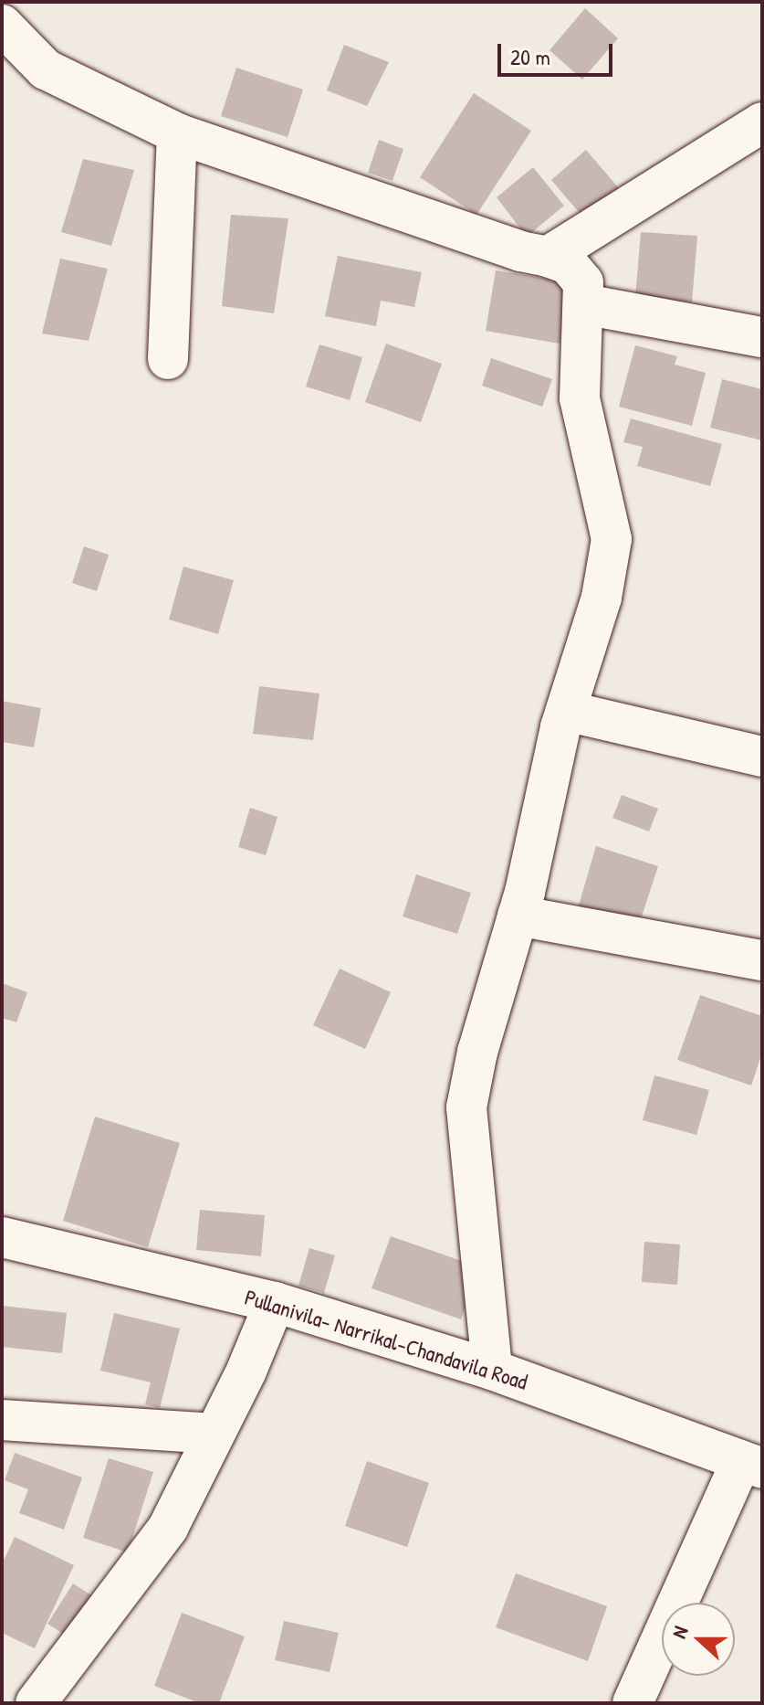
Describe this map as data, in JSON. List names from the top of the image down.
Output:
{
  "streets": {
    "street": ["Pullanivila- Narrikal-Chandavila Road"]
  },
  "scale_bar": "20 m",
  "north": "left"
}
